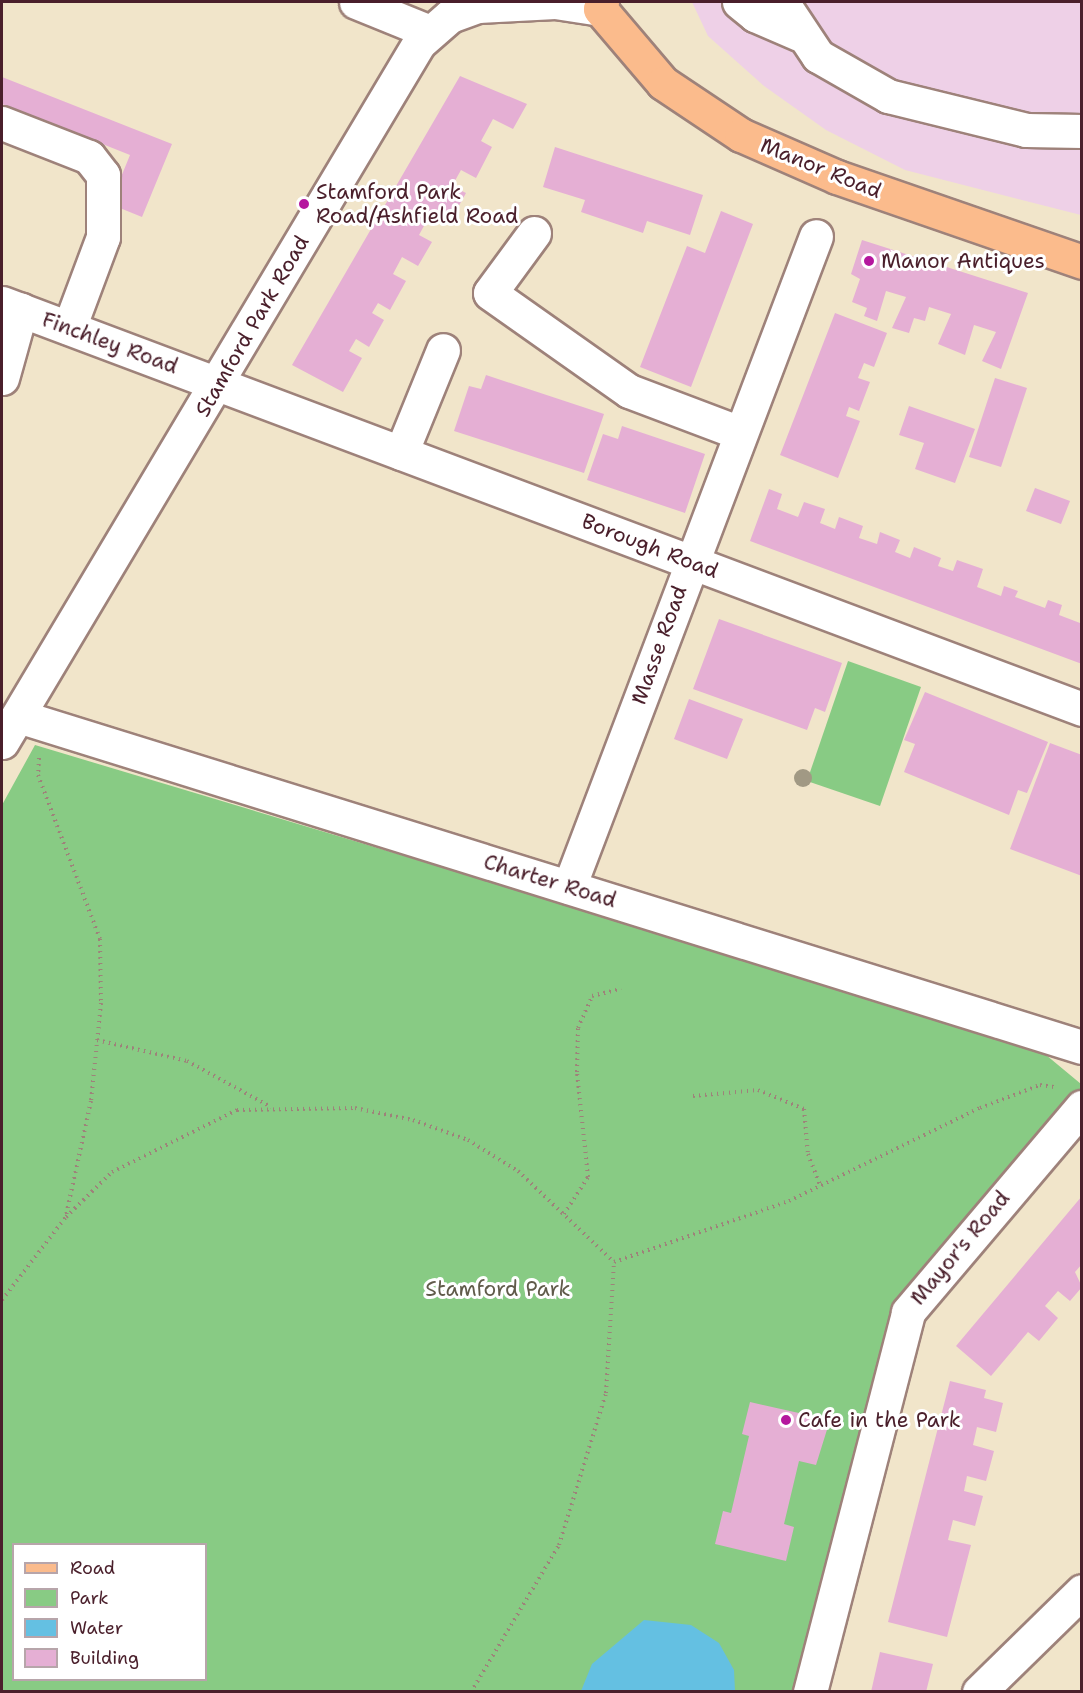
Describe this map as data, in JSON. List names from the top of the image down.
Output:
{
  "streets": {
    "main road": ["Manor Road"],
    "street": [
      "Stamford Park Road",
      "Finchley Road",
      "Borough Road",
      "Masse Road",
      "Charter Road",
      "Mayor's Road"
    ]
  },
  "crossings": [
    ["Manor Road", "Stamford Park Road"],
    ["Stamford Park Road", "Finchley Road"],
    ["Stamford Park Road", "Borough Road"],
    ["Stamford Park Road", "Charter Road"],
    ["Finchley Road", "Borough Road"],
    ["Borough Road", "Masse Road"],
    ["Masse Road", "Charter Road"]
  ],
  "parks": ["Stamford Park"],
  "places": ["Stamford Park Road/Ashfield Road", "Manor Antiques", "Cafe in the Park"],
  "legend": [
    "Road",
    "Park",
    "Water",
    "Building"
  ]
}
